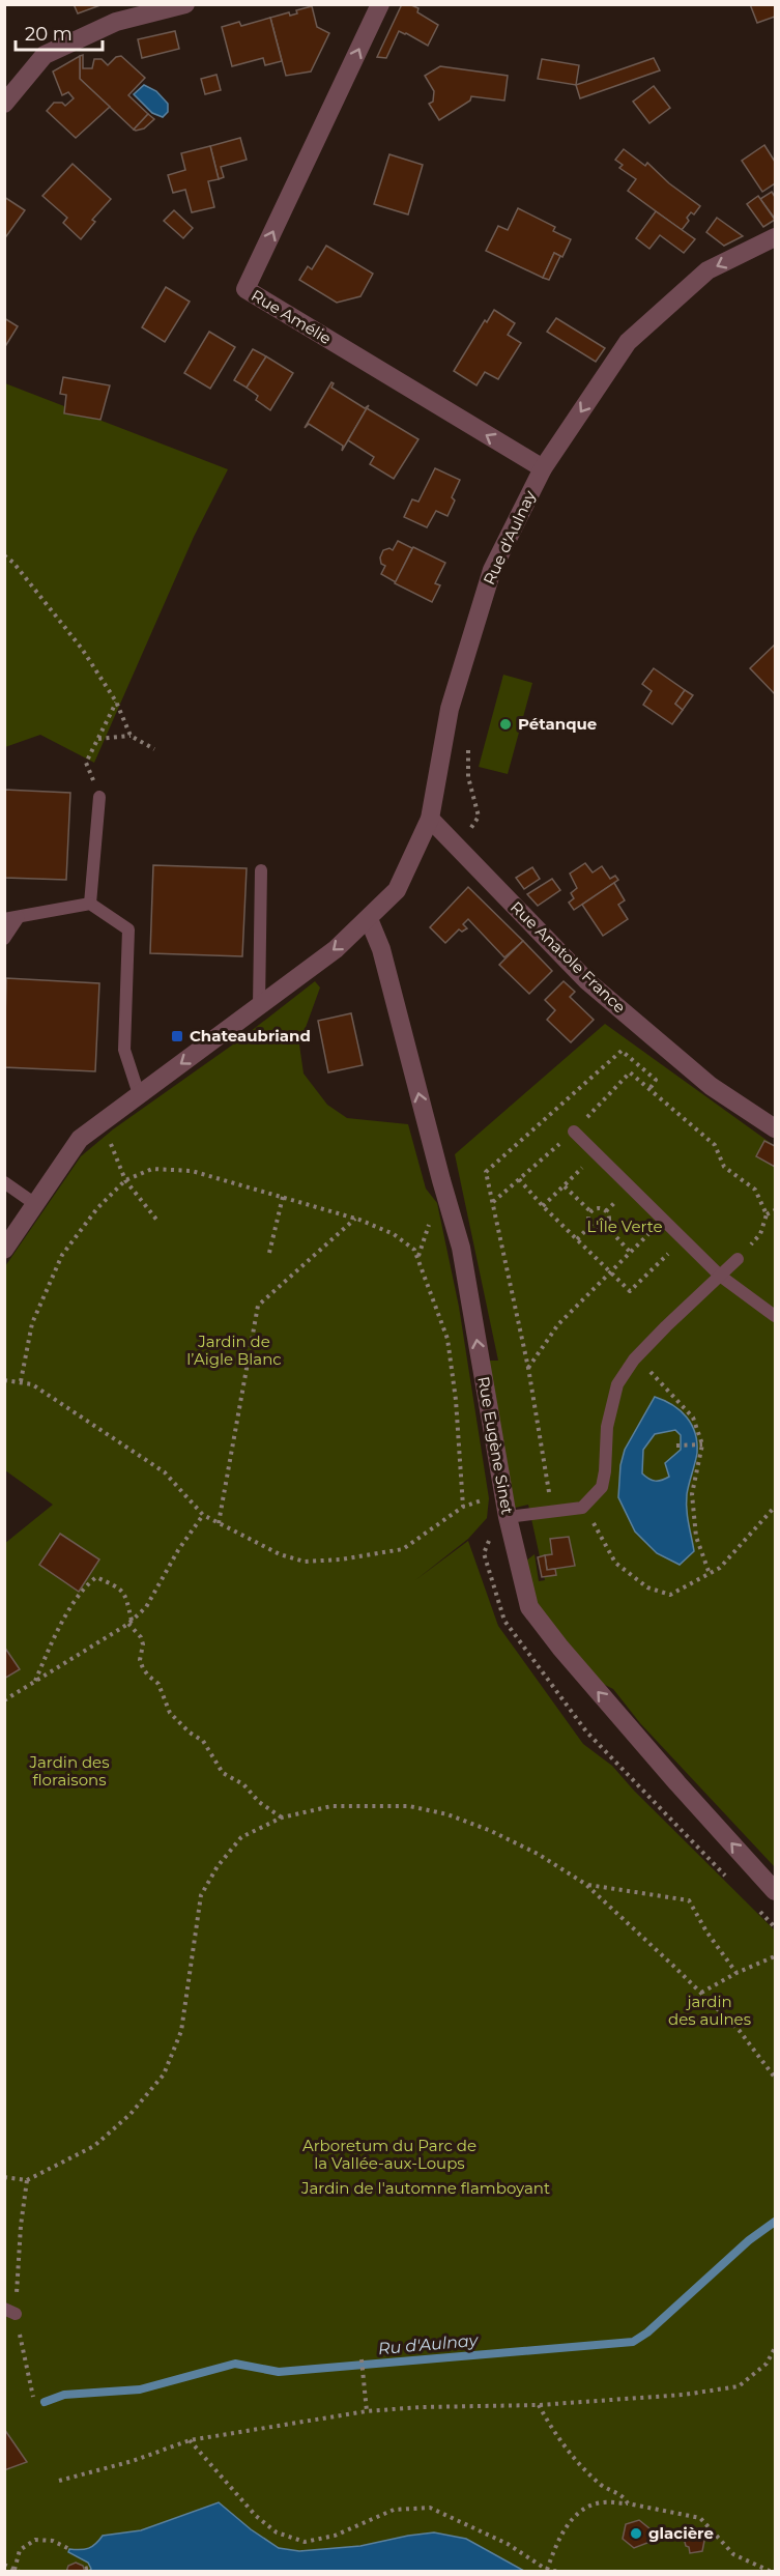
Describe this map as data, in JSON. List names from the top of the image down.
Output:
{
  "streets": {
    "street": [
      "Rue Amélie",
      "Rue d'Aulnay",
      "Rue Anatole France",
      "Rue Eugène Sinet"
    ]
  },
  "crossings": [
    ["Rue Amélie", "Rue d'Aulnay"],
    ["Rue d'Aulnay", "Rue Anatole France"],
    ["Rue d'Aulnay", "Rue Eugène Sinet"]
  ],
  "one_way": ["Rue d'Aulnay", "Rue Eugène Sinet"],
  "water": ["Ru d'Aulnay"],
  "parks": [
    "L'Île Verte",
    "Jardin de l’Aigle Blanc",
    "Jardin des floraisons",
    "jardin des aulnes",
    "Arboretum du Parc de la Vallée-aux-Loups",
    "Jardin de l'automne flamboyant"
  ],
  "places": {
    "other": ["Pétanque", "glacière"],
    "transit": ["Chateaubriand"]
  },
  "scale_bar": "20 m"
}
